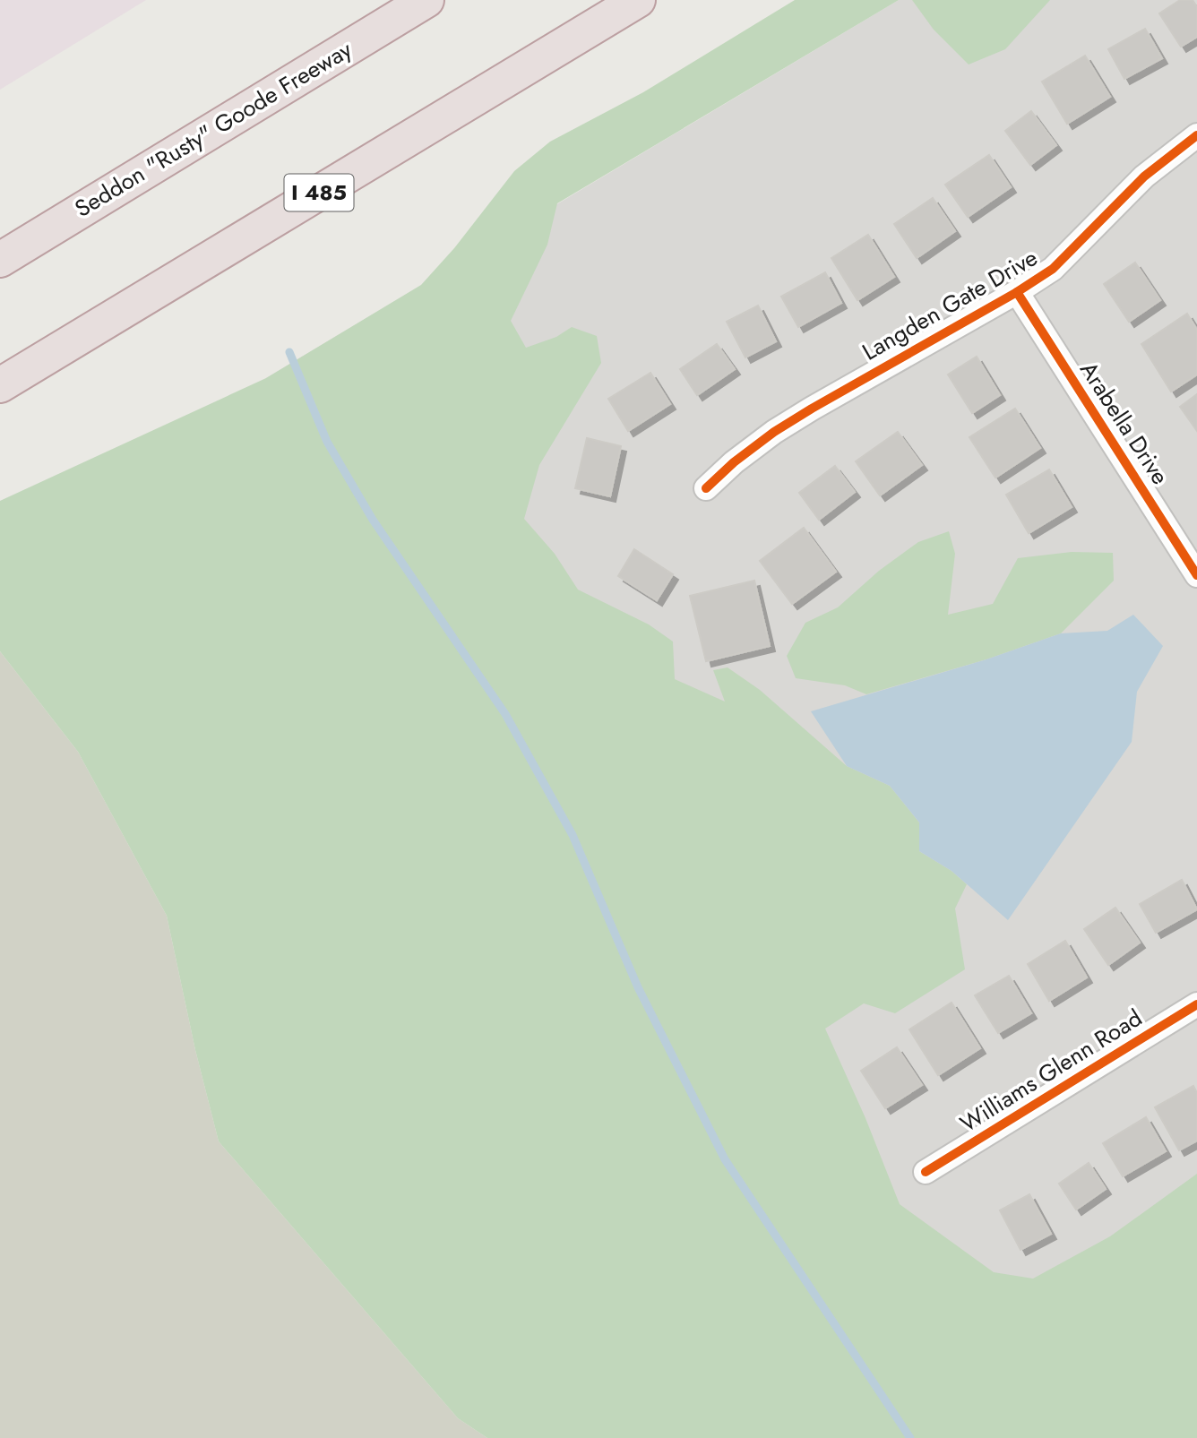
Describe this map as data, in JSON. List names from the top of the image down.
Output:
{
  "streets": {
    "highway": ["Seddon \"Rusty\" Goode Freeway", "I 485"],
    "street": ["Langden Gate Drive", "Arabella Drive", "Williams Glenn Road"]
  },
  "crossings": [
    ["Langden Gate Drive", "Arabella Drive"]
  ]
}
